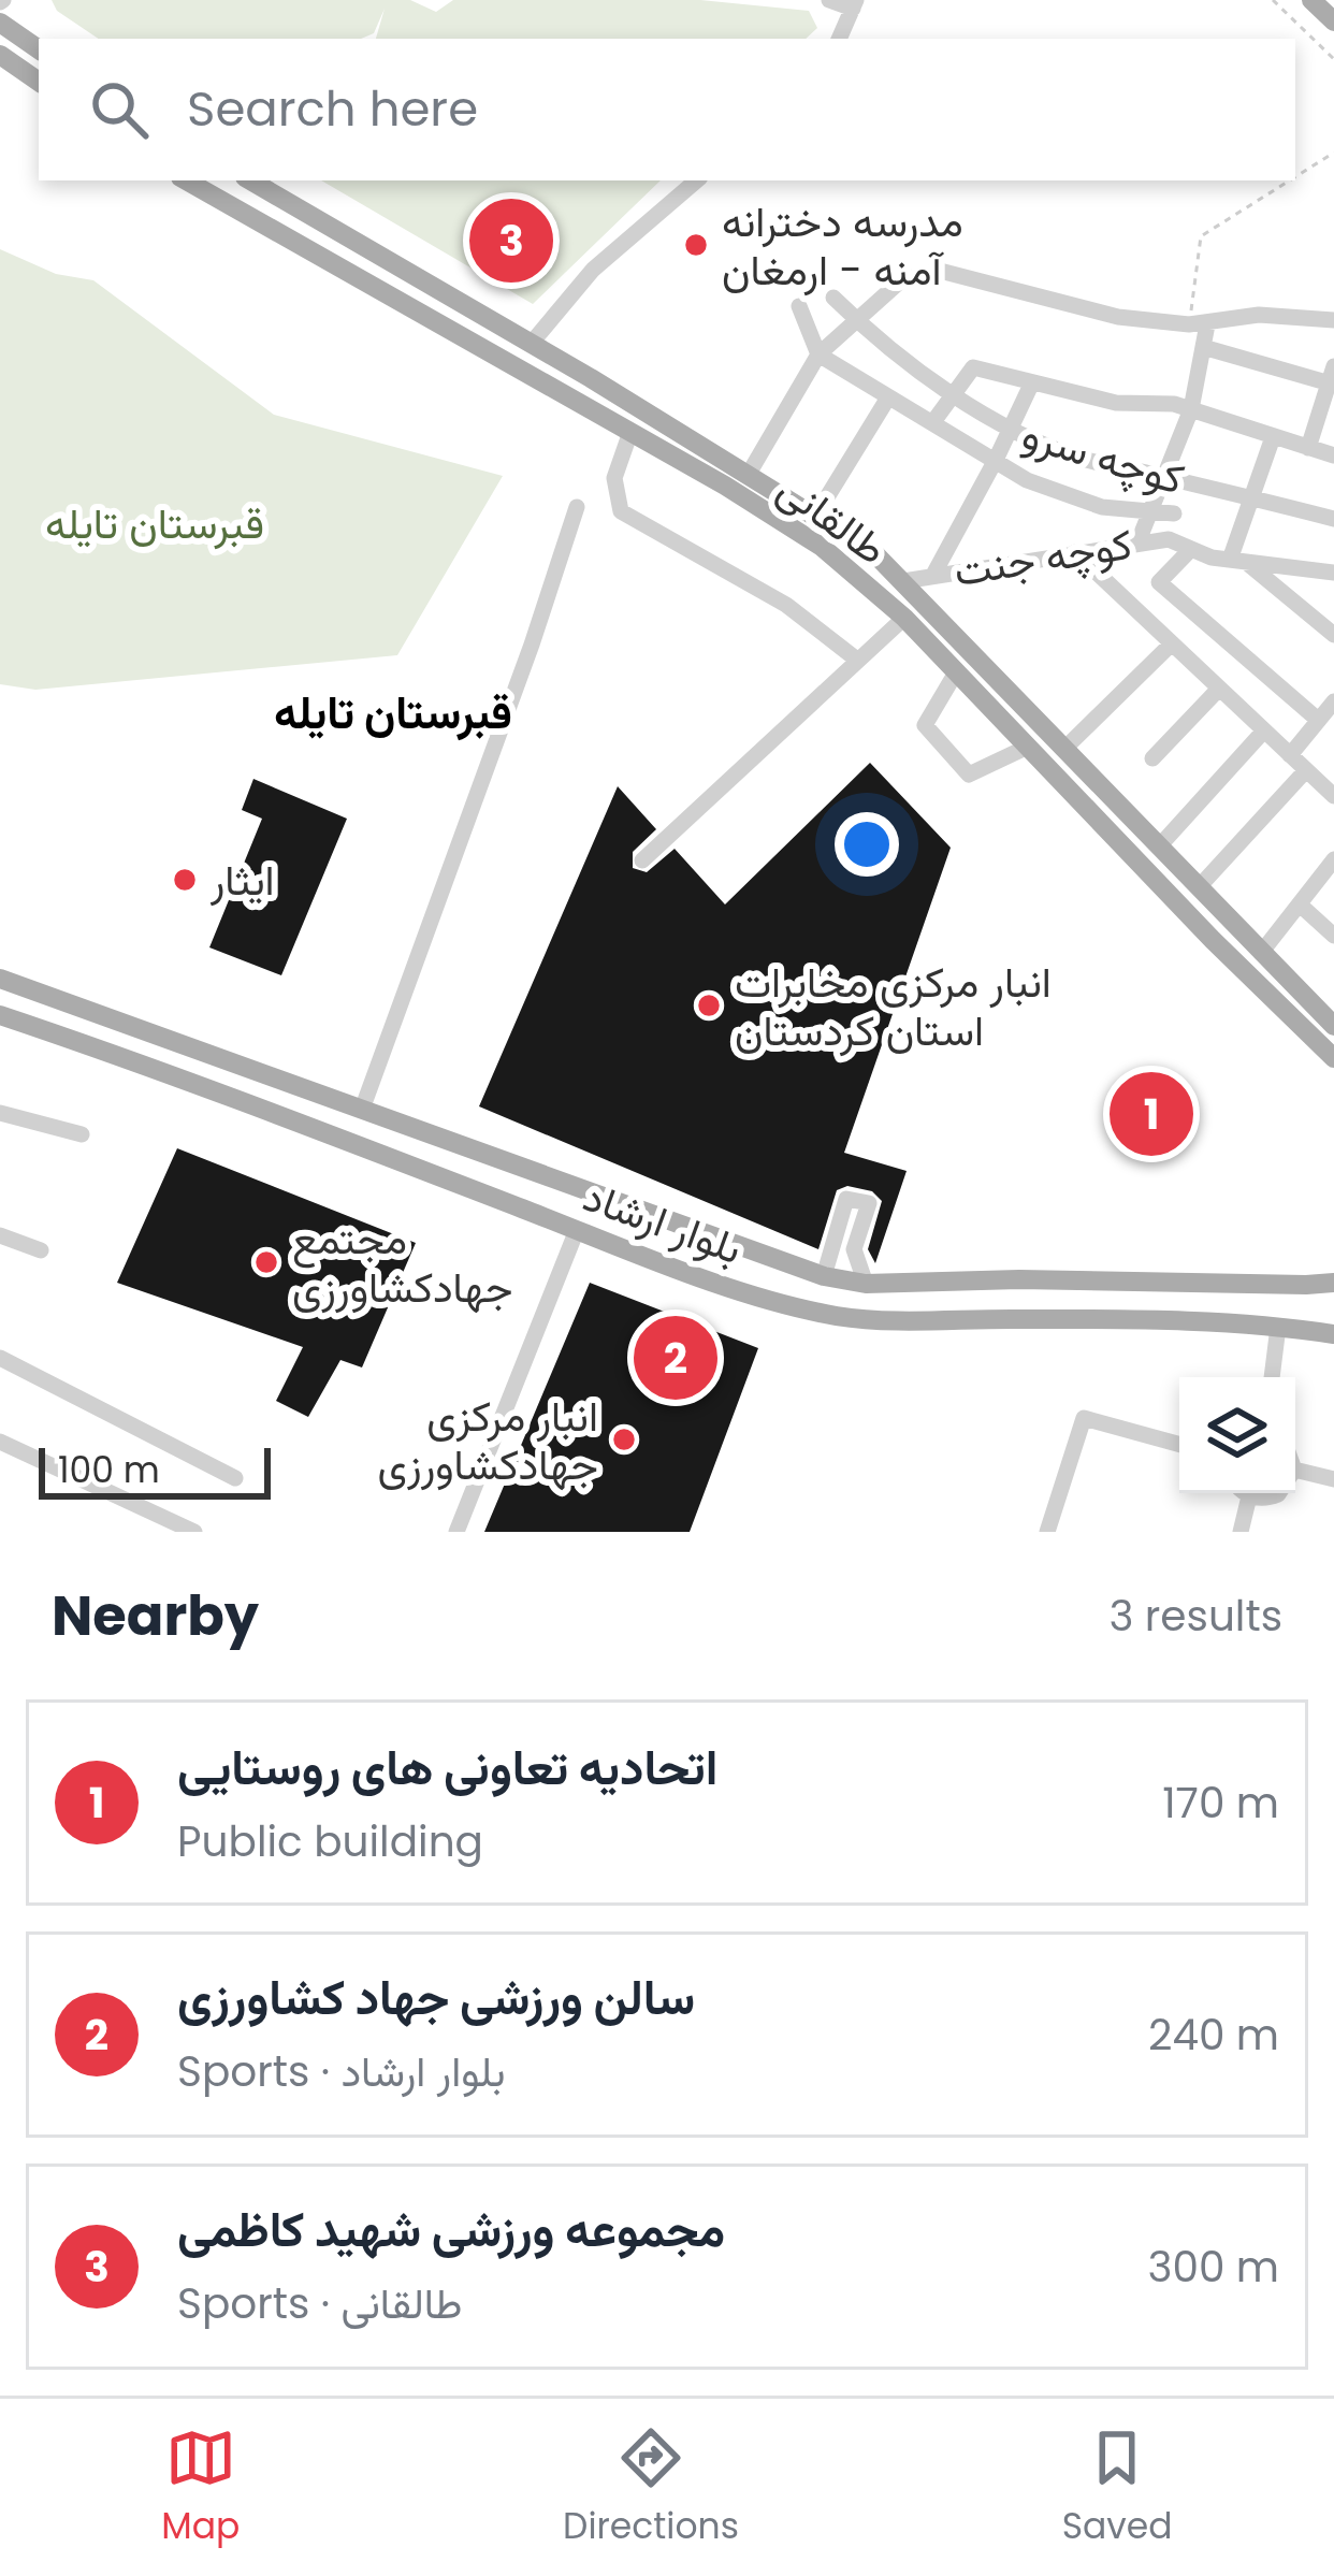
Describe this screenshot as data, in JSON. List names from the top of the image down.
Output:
{
  "streets": {
    "main road": ["طالقانی", "بلوار ارشاد"],
    "street": ["کوچه سرو", "کوچه جنت"]
  },
  "crossings": [
    ["طالقانی", "کوچه جنت"]
  ],
  "districts": ["قبرستان تایله"],
  "parks": ["قبرستان تایله"],
  "places": [
    "مدرسه دخترانه آمنه - ارمغان",
    "ایثار",
    "انبار مرکزی مخابرات استان کردستان",
    "مجتمع جهادکشاورزی",
    "انبار مرکزی جهادکشاورزی"
  ],
  "scale_bar": "100 m",
  "page": {
    "search": "Search here",
    "pins": ["3", "1", "2"],
    "scale": "100 m",
    "heading": ["Nearby", "3 results"],
    "list": [
      {
        "mark": "1",
        "name": "اتحادیه تعاونی های روستایی",
        "note": "Public building",
        "value": "170 m"
      },
      {
        "mark": "2",
        "name": "سالن ورزشی جهاد کشاورزی",
        "note": "Sports · بلوار ارشاد",
        "value": "240 m"
      },
      {
        "mark": "3",
        "name": "مجموعه ورزشی شهید کاظمی",
        "note": "Sports · طالقانی",
        "value": "300 m"
      }
    ],
    "nav": ["Map", "Directions", "Saved"]
  }
}
